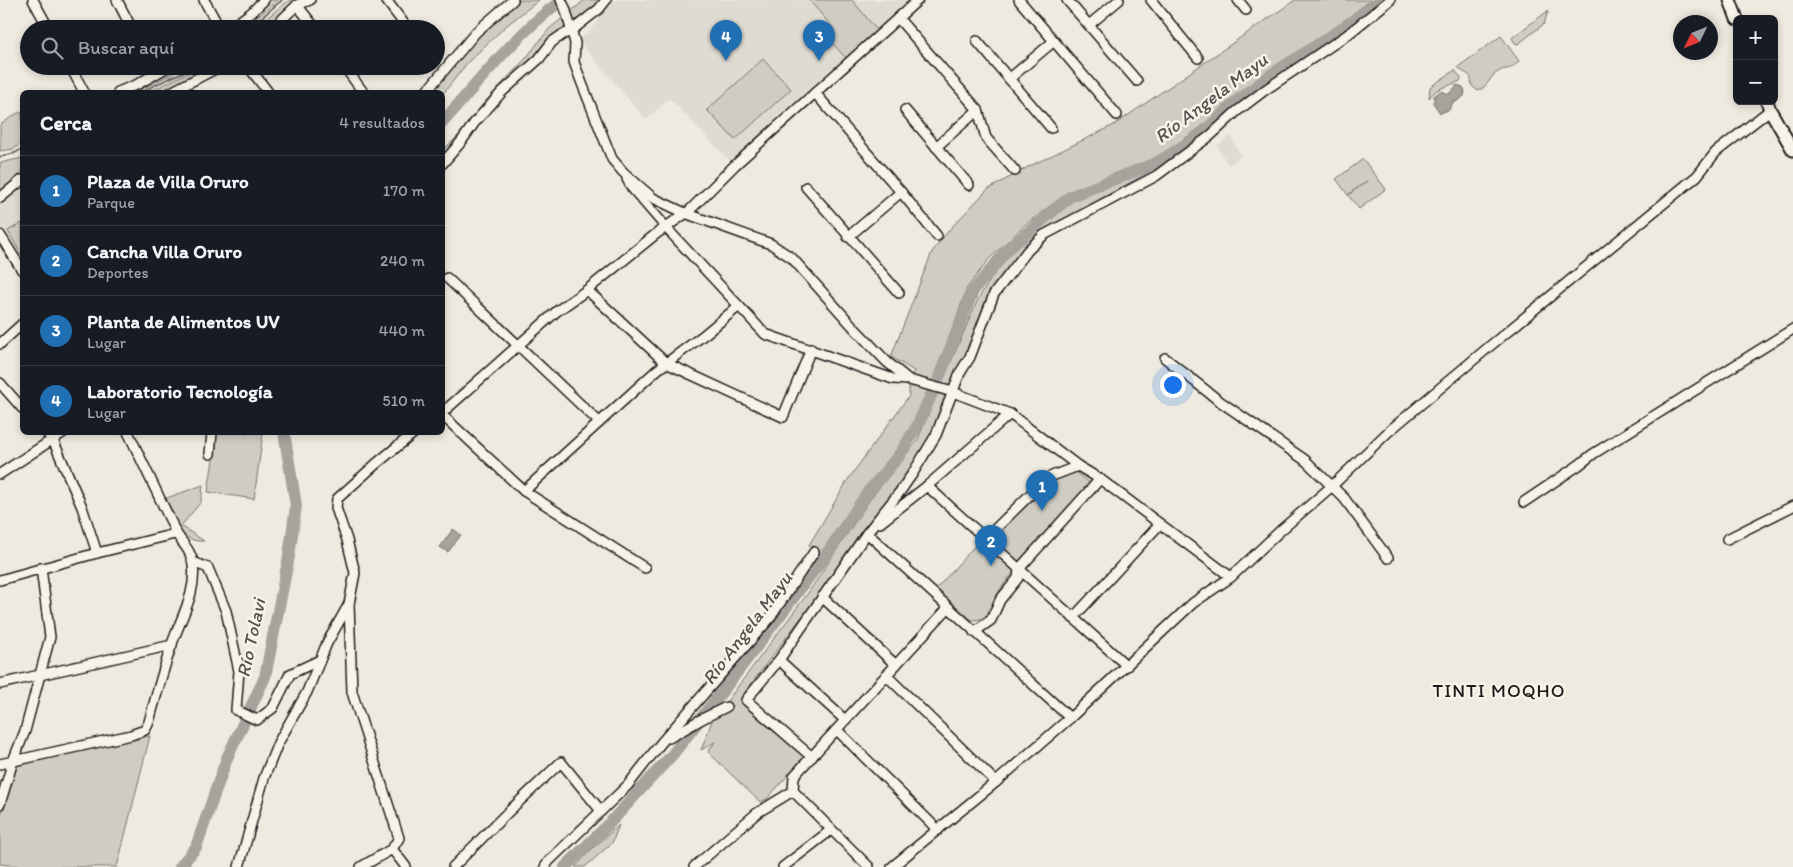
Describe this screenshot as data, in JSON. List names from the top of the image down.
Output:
{
  "districts": ["TINTI MOQHO"],
  "water": ["Río Angela Mayu", "Río Tolavi"],
  "north": "bottom left",
  "page": {
    "map_buttons": ["+", "−"],
    "pins": [
      "3",
      "4",
      "1",
      "2"
    ],
    "search": "Buscar aquí",
    "heading": ["Cerca", "4 resultados"],
    "list": [
      {
        "mark": "1",
        "name": "Plaza de Villa Oruro",
        "note": "Parque",
        "value": "170 m"
      },
      {
        "mark": "2",
        "name": "Cancha Villa Oruro",
        "note": "Deportes",
        "value": "240 m"
      },
      {
        "mark": "3",
        "name": "Planta de Alimentos UV",
        "note": "Lugar",
        "value": "440 m"
      },
      {
        "mark": "4",
        "name": "Laboratorio Tecnología",
        "note": "Lugar",
        "value": "510 m"
      }
    ]
  }
}
